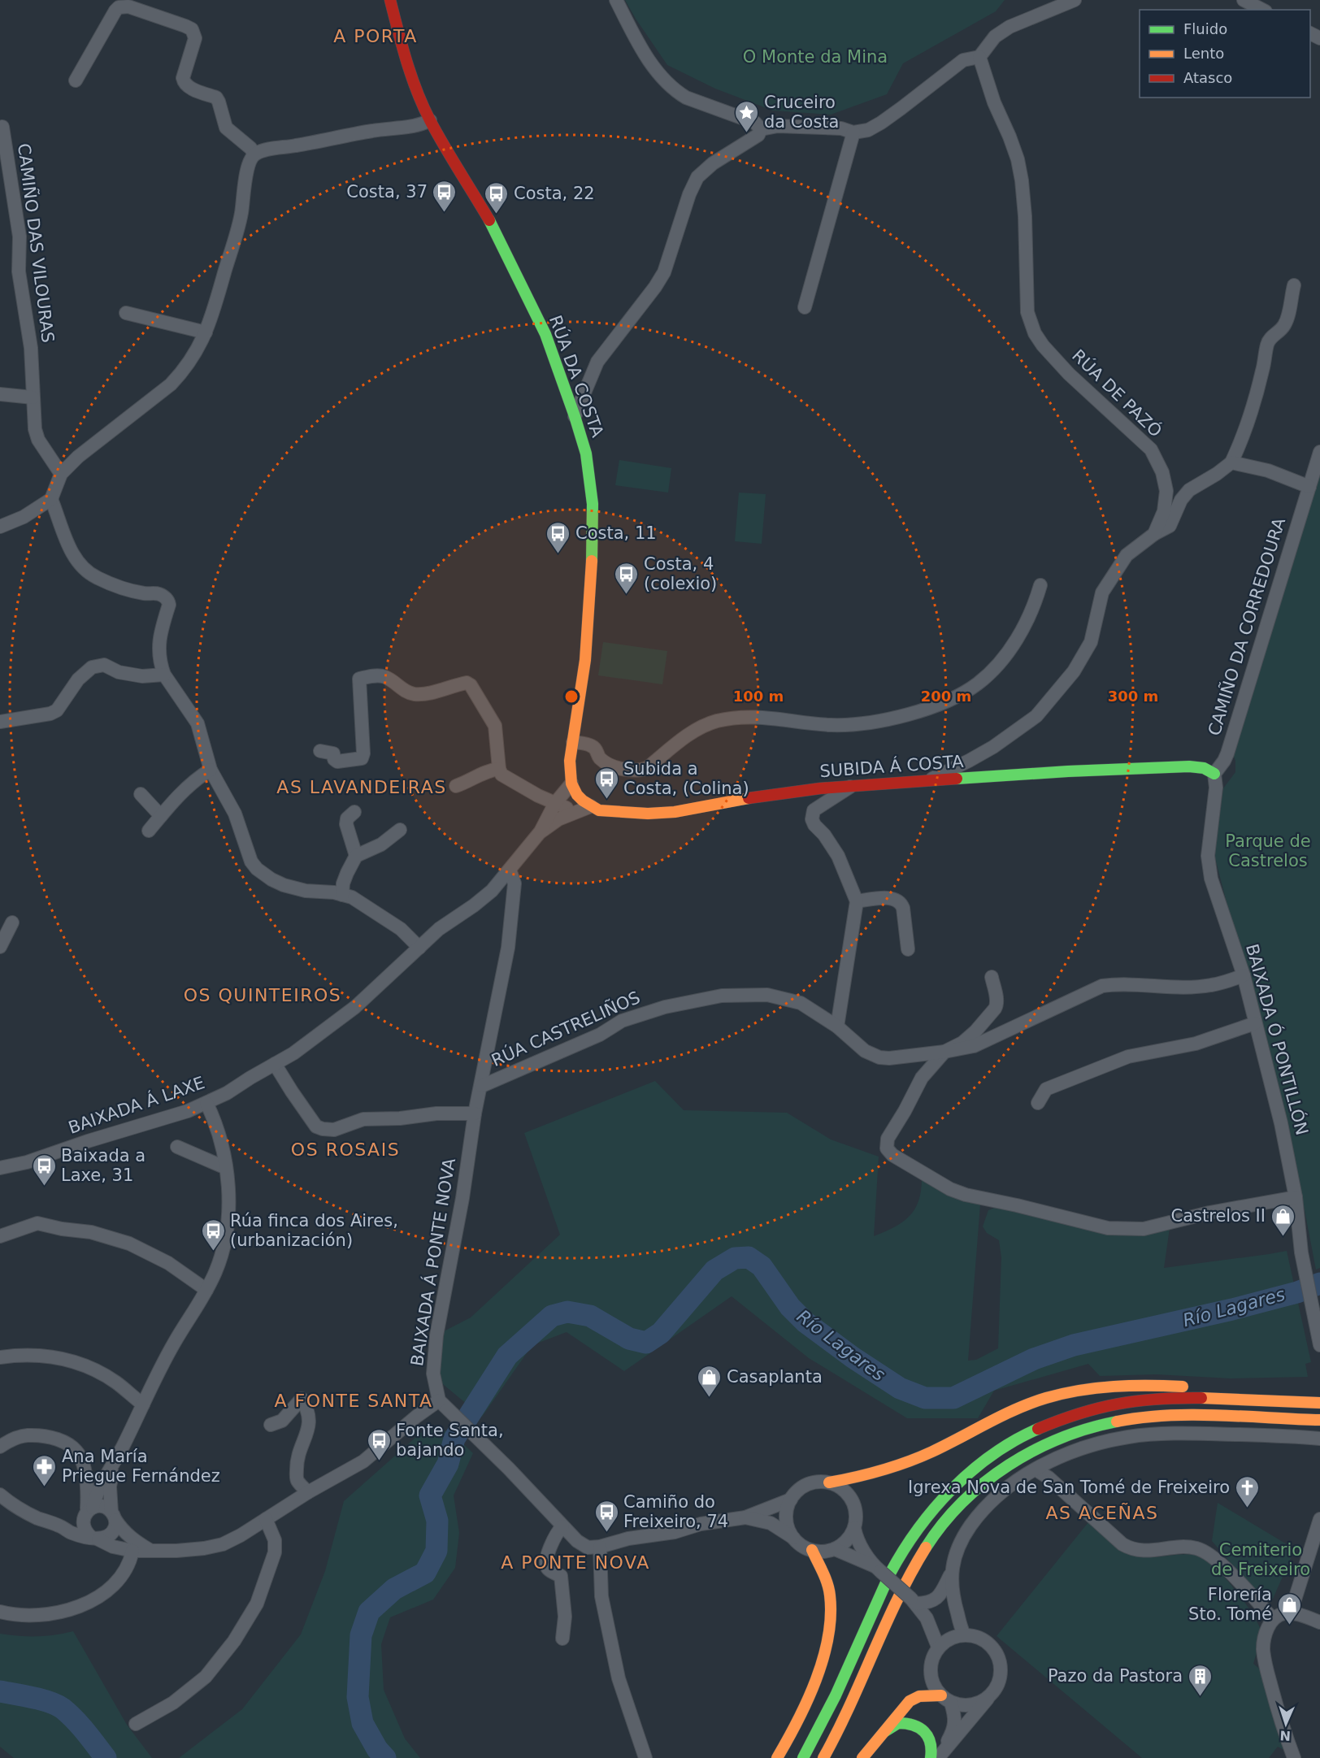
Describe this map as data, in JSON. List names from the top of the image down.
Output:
{
  "streets": {
    "main road": ["RÚA DA COSTA", "SUBIDA Á COSTA"],
    "street": [
      "CAMIÑO DAS VILOURAS",
      "RÚA DE PAZÓ",
      "CAMIÑO DA CORREDOURA",
      "RÚA CASTRELIÑOS",
      "BAIXADA Ó PONTILLÓN",
      "BAIXADA Á LAXE",
      "BAIXADA Á PONTE NOVA"
    ]
  },
  "crossings": [
    ["RÚA DA COSTA", "SUBIDA Á COSTA"],
    ["RÚA DA COSTA", "BAIXADA Á LAXE"],
    ["RÚA DE PAZÓ", "SUBIDA Á COSTA"],
    ["CAMIÑO DA CORREDOURA", "SUBIDA Á COSTA"],
    ["CAMIÑO DA CORREDOURA", "BAIXADA Ó PONTILLÓN"],
    ["SUBIDA Á COSTA", "BAIXADA Ó PONTILLÓN"],
    ["SUBIDA Á COSTA", "BAIXADA Á LAXE"],
    ["RÚA CASTRELIÑOS", "BAIXADA Ó PONTILLÓN"],
    ["RÚA CASTRELIÑOS", "BAIXADA Á PONTE NOVA"],
    ["BAIXADA Á LAXE", "BAIXADA Á PONTE NOVA"]
  ],
  "districts": [
    "A PORTA",
    "AS LAVANDEIRAS",
    "OS QUINTEIROS",
    "OS ROSAIS",
    "A FONTE SANTA",
    "AS ACEÑAS",
    "A PONTE NOVA"
  ],
  "water": ["Río Lagares"],
  "parks": ["O Monte da Mina", "Parque de Castrelos", "Cemiterio de Freixeiro"],
  "places": {
    "place": ["Cruceiro da Costa"],
    "bus stop": [
      "Costa, 37",
      "Costa, 22",
      "Costa, 11",
      "Costa, 4 (colexio)",
      "Subida a Costa, (Colina)",
      "Baixada a Laxe, 31",
      "Rúa finca dos Aires, (urbanización)",
      "Fonte Santa, bajando",
      "Camiño do Freixeiro, 74"
    ],
    "shop": ["Castrelos II", "Casaplanta", "Florería Sto. Tomé"],
    "pharmacy": ["Ana María Priegue Fernández"],
    "church": ["Igrexa Nova de San Tomé de Freixeiro"],
    "building": ["Pazo da Pastora"]
  },
  "legend": ["Fluido", "Lento", "Atasco"],
  "north": "bottom",
  "rings": ["100 m", "200 m", "300 m"]
}
